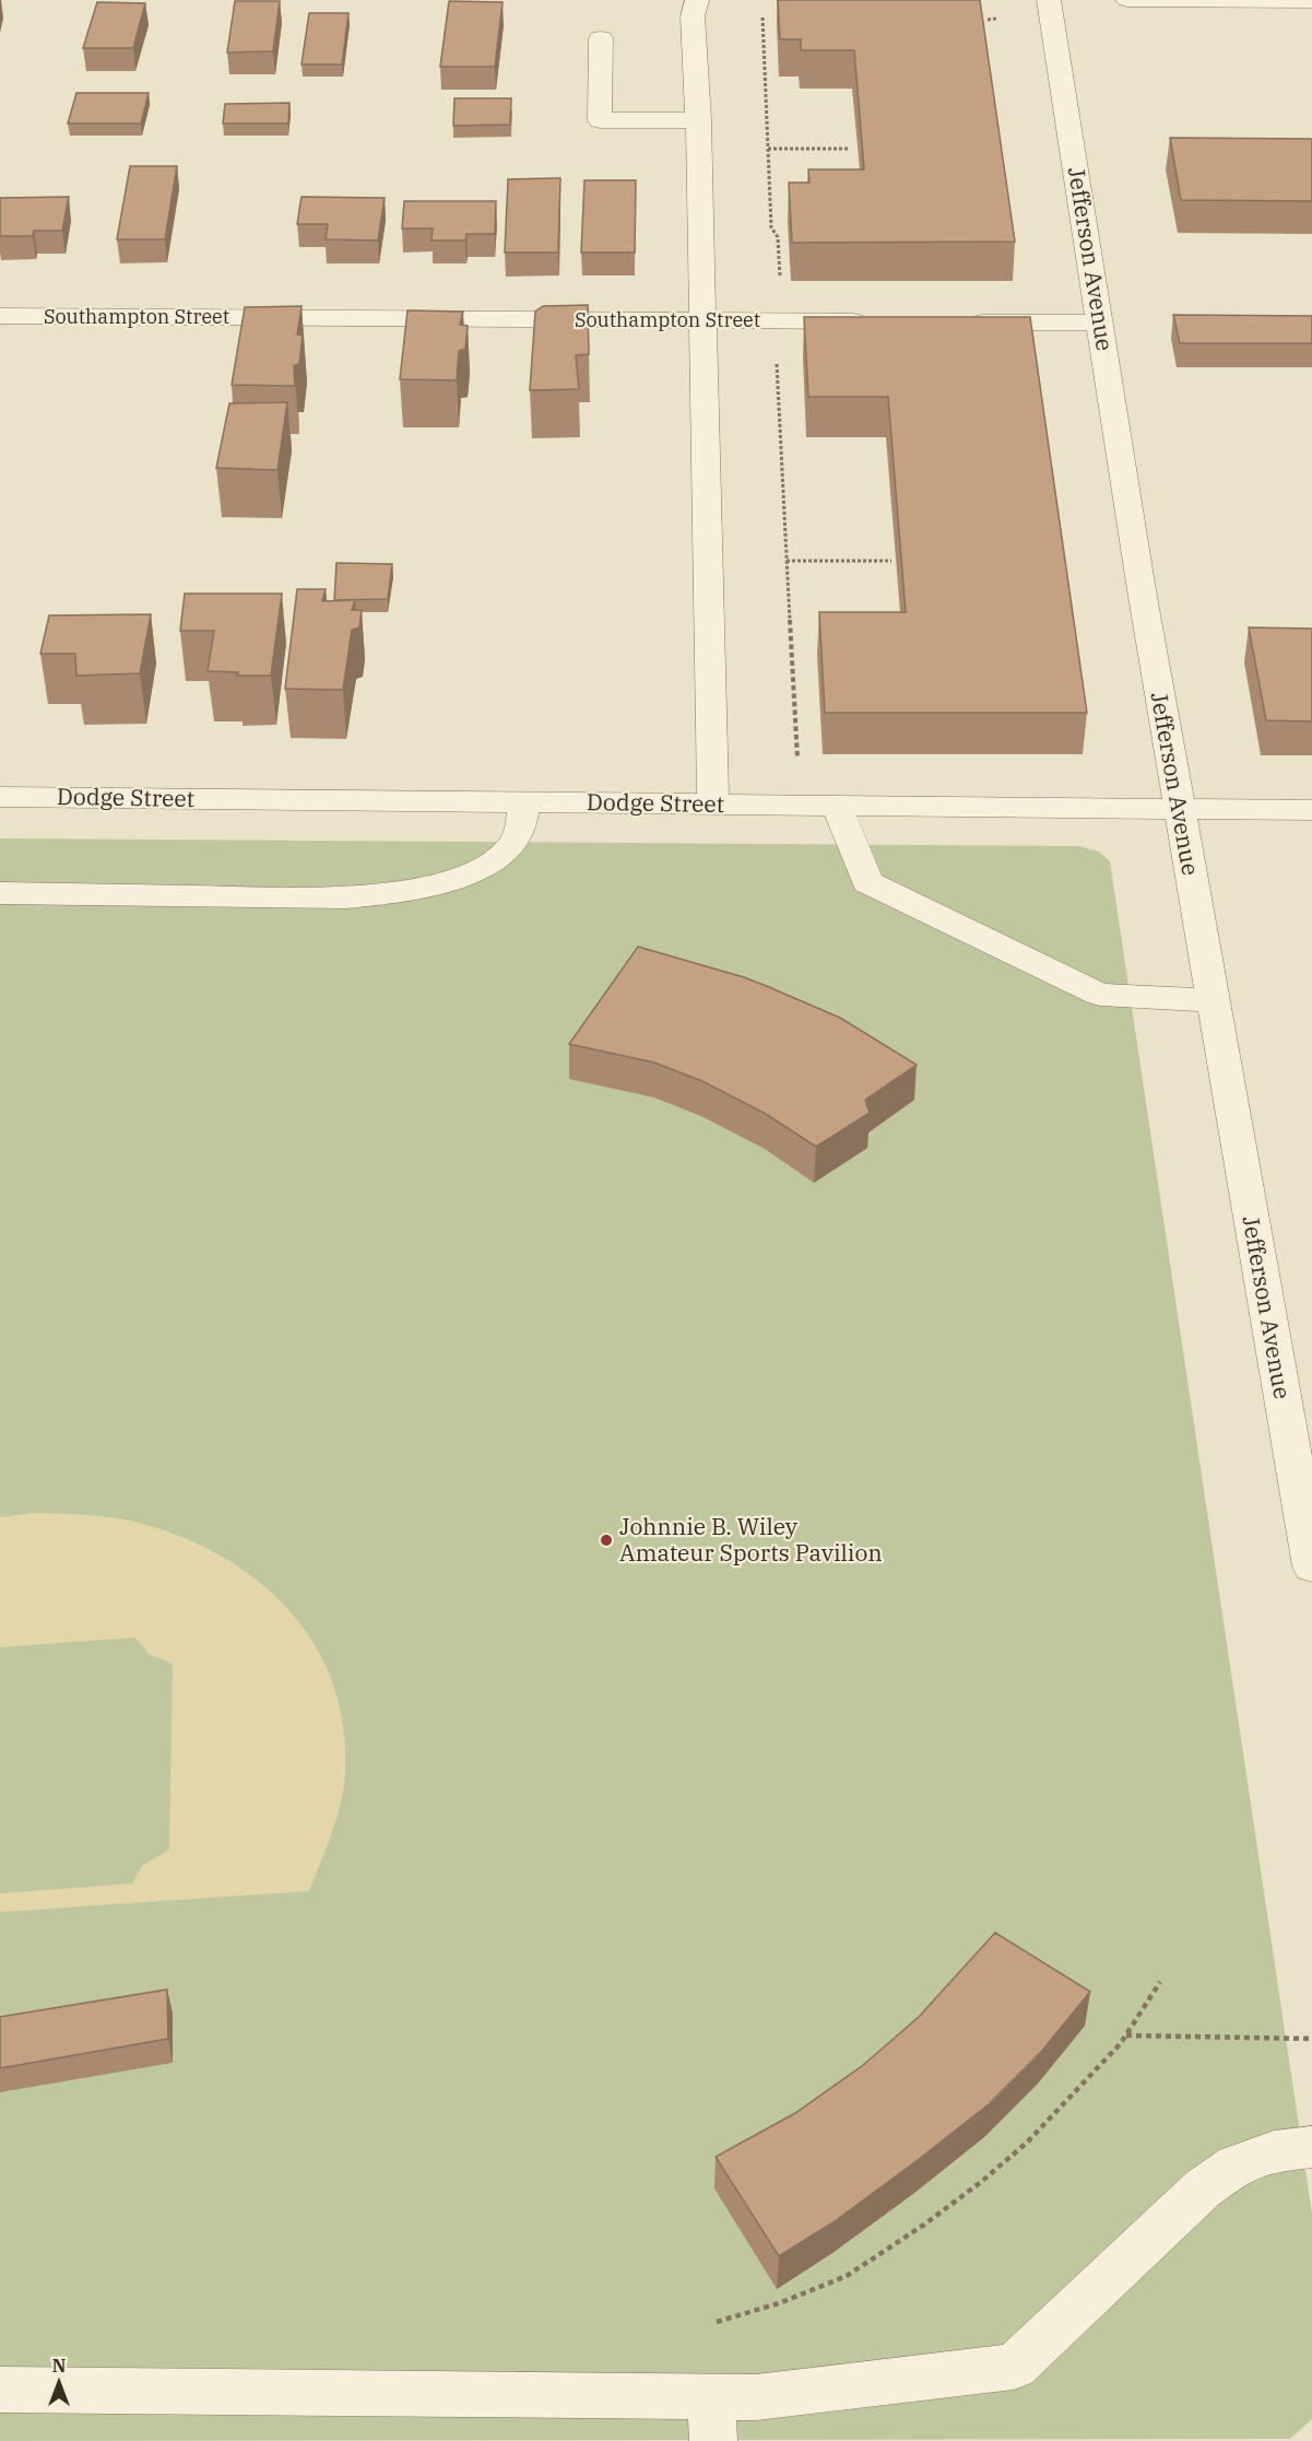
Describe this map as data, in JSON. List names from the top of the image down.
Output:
{
  "streets": {
    "street": ["Jefferson Avenue", "Southampton Street", "Dodge Street"]
  },
  "crossings": [
    ["Jefferson Avenue", "Dodge Street"]
  ],
  "places": ["Johnnie B. Wiley Amateur Sports Pavilion"],
  "north": "top"
}
